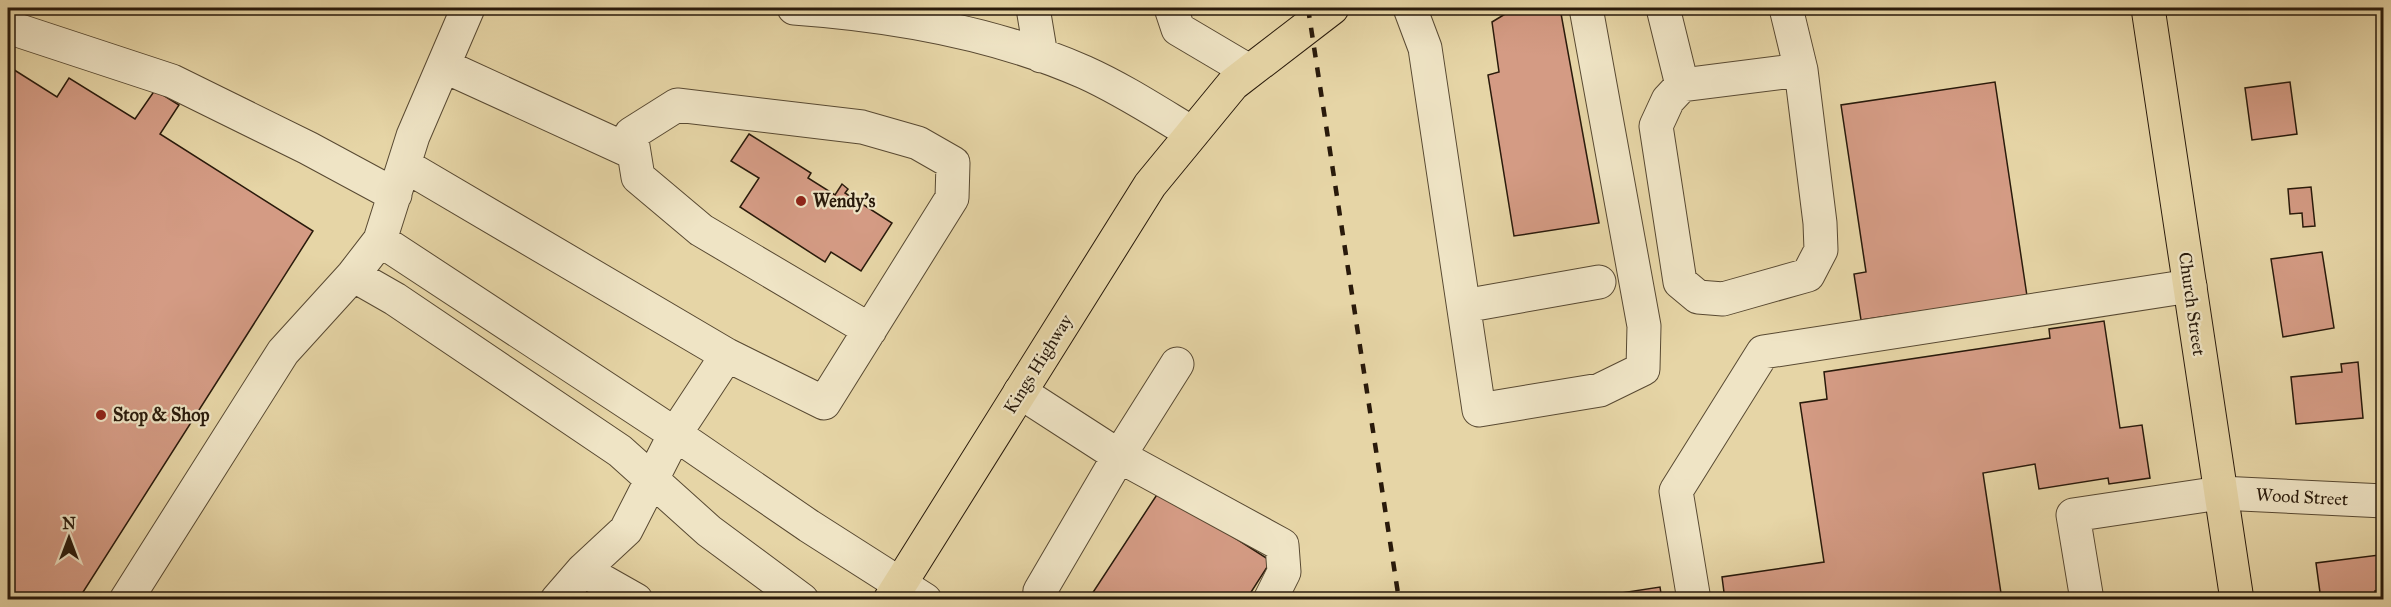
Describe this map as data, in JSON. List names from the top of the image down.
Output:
{
  "streets": {
    "main road": ["Church Street", "Kings Highway"],
    "street": ["Wood Street"]
  },
  "crossings": [
    ["Church Street", "Wood Street"]
  ],
  "places": ["Wendy's", "Stop & Shop"],
  "north": "top"
}
